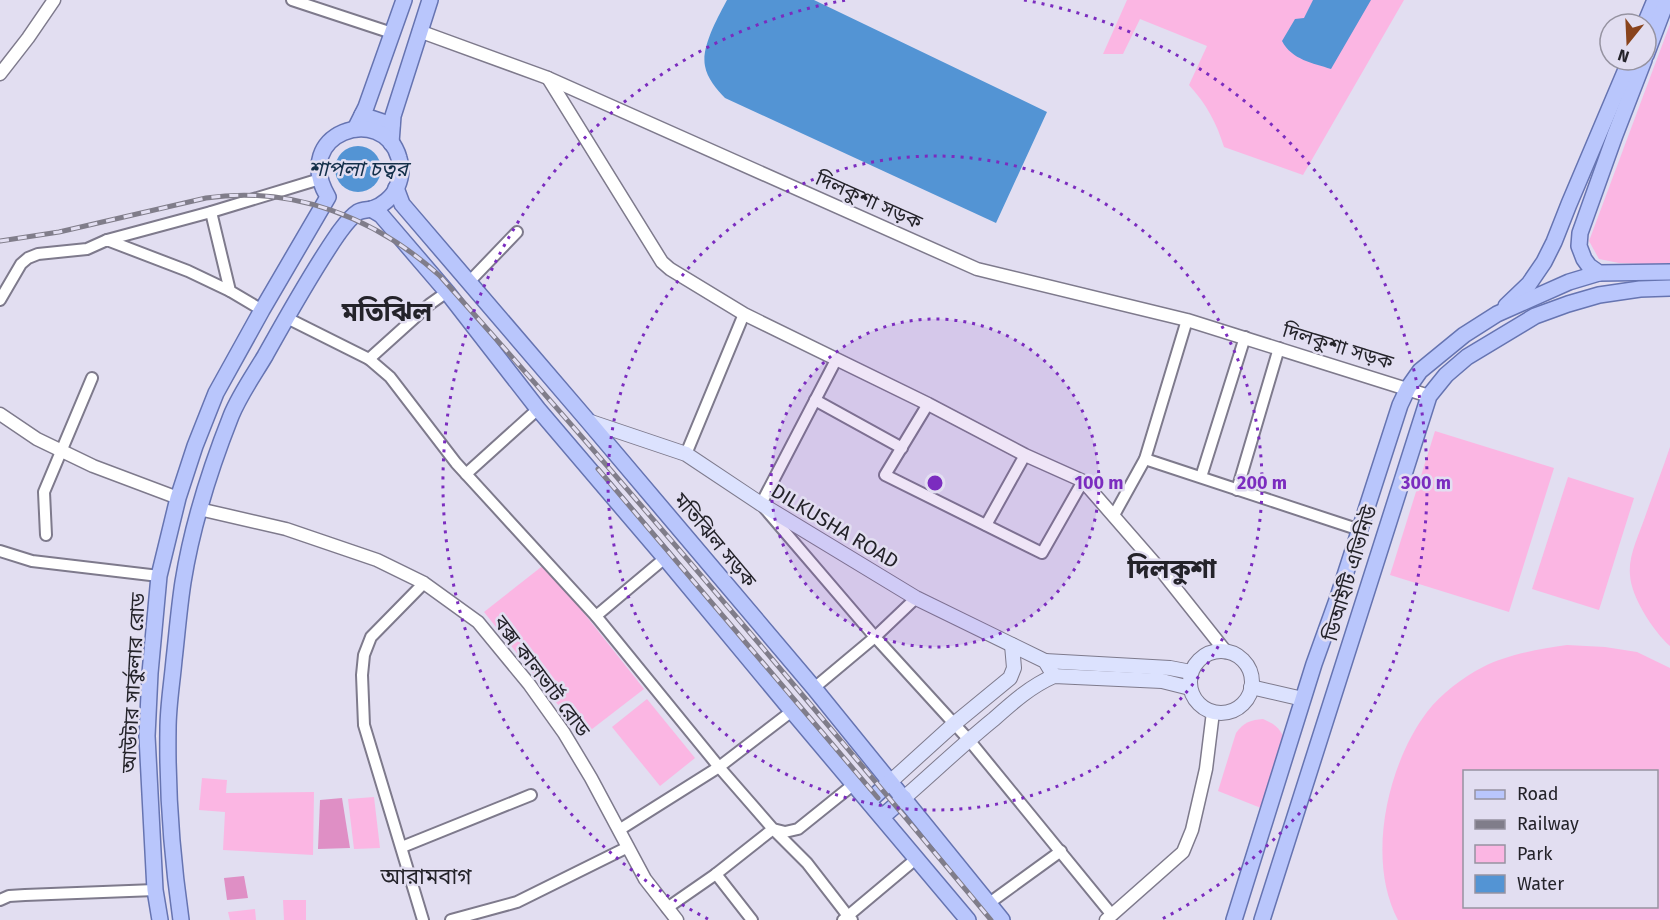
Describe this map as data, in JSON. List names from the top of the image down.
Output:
{
  "streets": {
    "main road": [
      "DILKUSHA ROAD",
      "মতিঝিল সড়ক",
      "ডিআইটি এভিনিউ",
      "আউটার সার্কুলার রোড"
    ],
    "street": ["দিলকুশা সড়ক", "বক্স কালভার্ট রোড"]
  },
  "crossings": [
    ["দিলকুশা সড়ক", "ডিআইটি এভিনিউ"],
    ["DILKUSHA ROAD", "মতিঝিল সড়ক"],
    ["বক্স কালভার্ট রোড", "আউটার সার্কুলার রোড"]
  ],
  "districts": ["মতিঝিল", "দিলকুশা", "আরামবাগ"],
  "water": ["শাপলা চত্বর"],
  "legend": [
    "Road",
    "Railway",
    "Park",
    "Water"
  ],
  "north": "bottom",
  "rings": ["100 m", "200 m", "300 m"]
}
